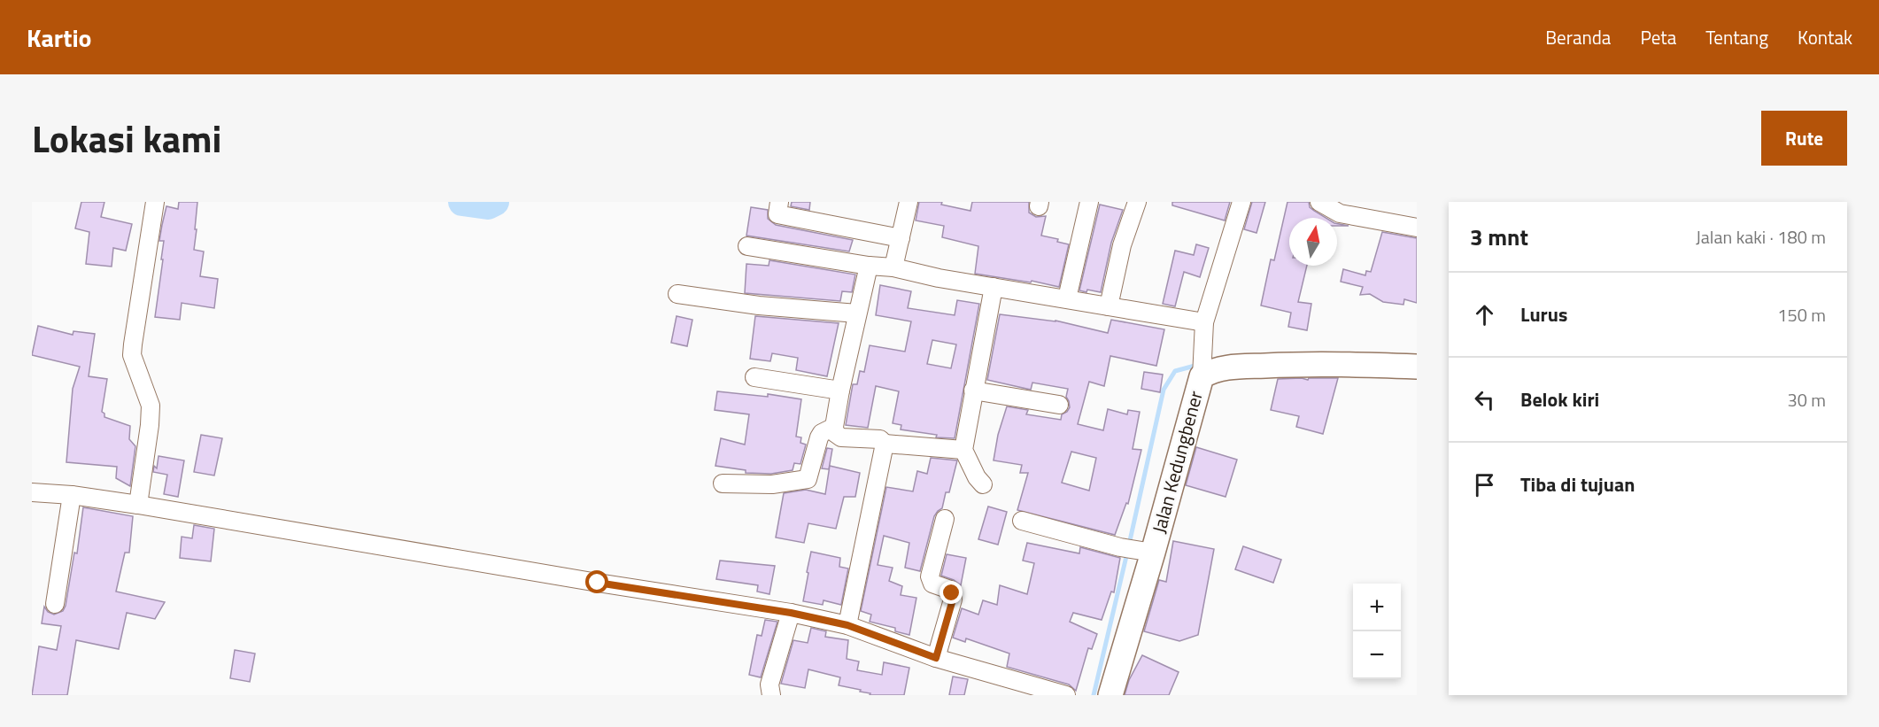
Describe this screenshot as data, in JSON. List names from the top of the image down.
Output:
{
  "streets": {
    "street": ["Jalan Kedungbener"]
  },
  "north": "top",
  "page": {
    "header": "Kartio",
    "nav": [
      "Beranda",
      "Peta",
      "Tentang",
      "Kontak"
    ],
    "title": "Lokasi kami",
    "buttons": "Rute",
    "heading": ["3 mnt", "Jalan kaki · 180 m"],
    "list": [
      ["Lurus", "150 m"],
      ["Belok kiri", "30 m"],
      "Tiba di tujuan"
    ],
    "map_buttons": ["+", "−"]
  }
}
